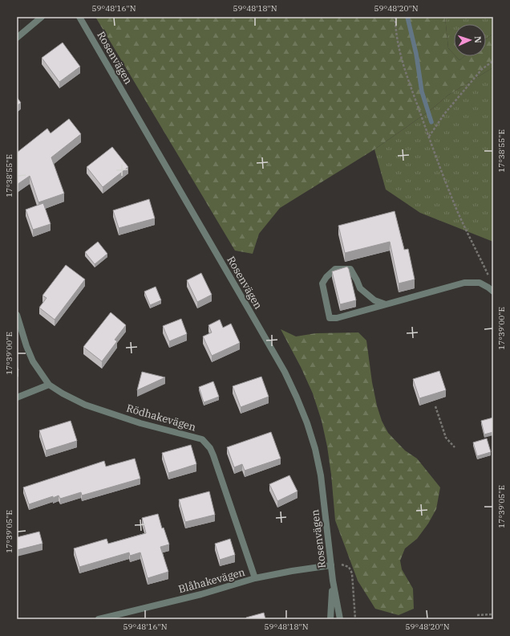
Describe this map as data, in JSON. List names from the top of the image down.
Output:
{
  "streets": {
    "street": ["Rosenvägen", "Rödhakevägen", "Blåhakevägen"]
  },
  "crossings": [
    ["Rosenvägen", "Blåhakevägen"],
    ["Rödhakevägen", "Blåhakevägen"]
  ],
  "north": "right",
  "coordinates": [
    "59°48'16\"N",
    "59°48'18\"N",
    "59°48'20\"N",
    "17°38'55\"E",
    "17°39'00\"E",
    "17°39'05\"E"
  ]
}
